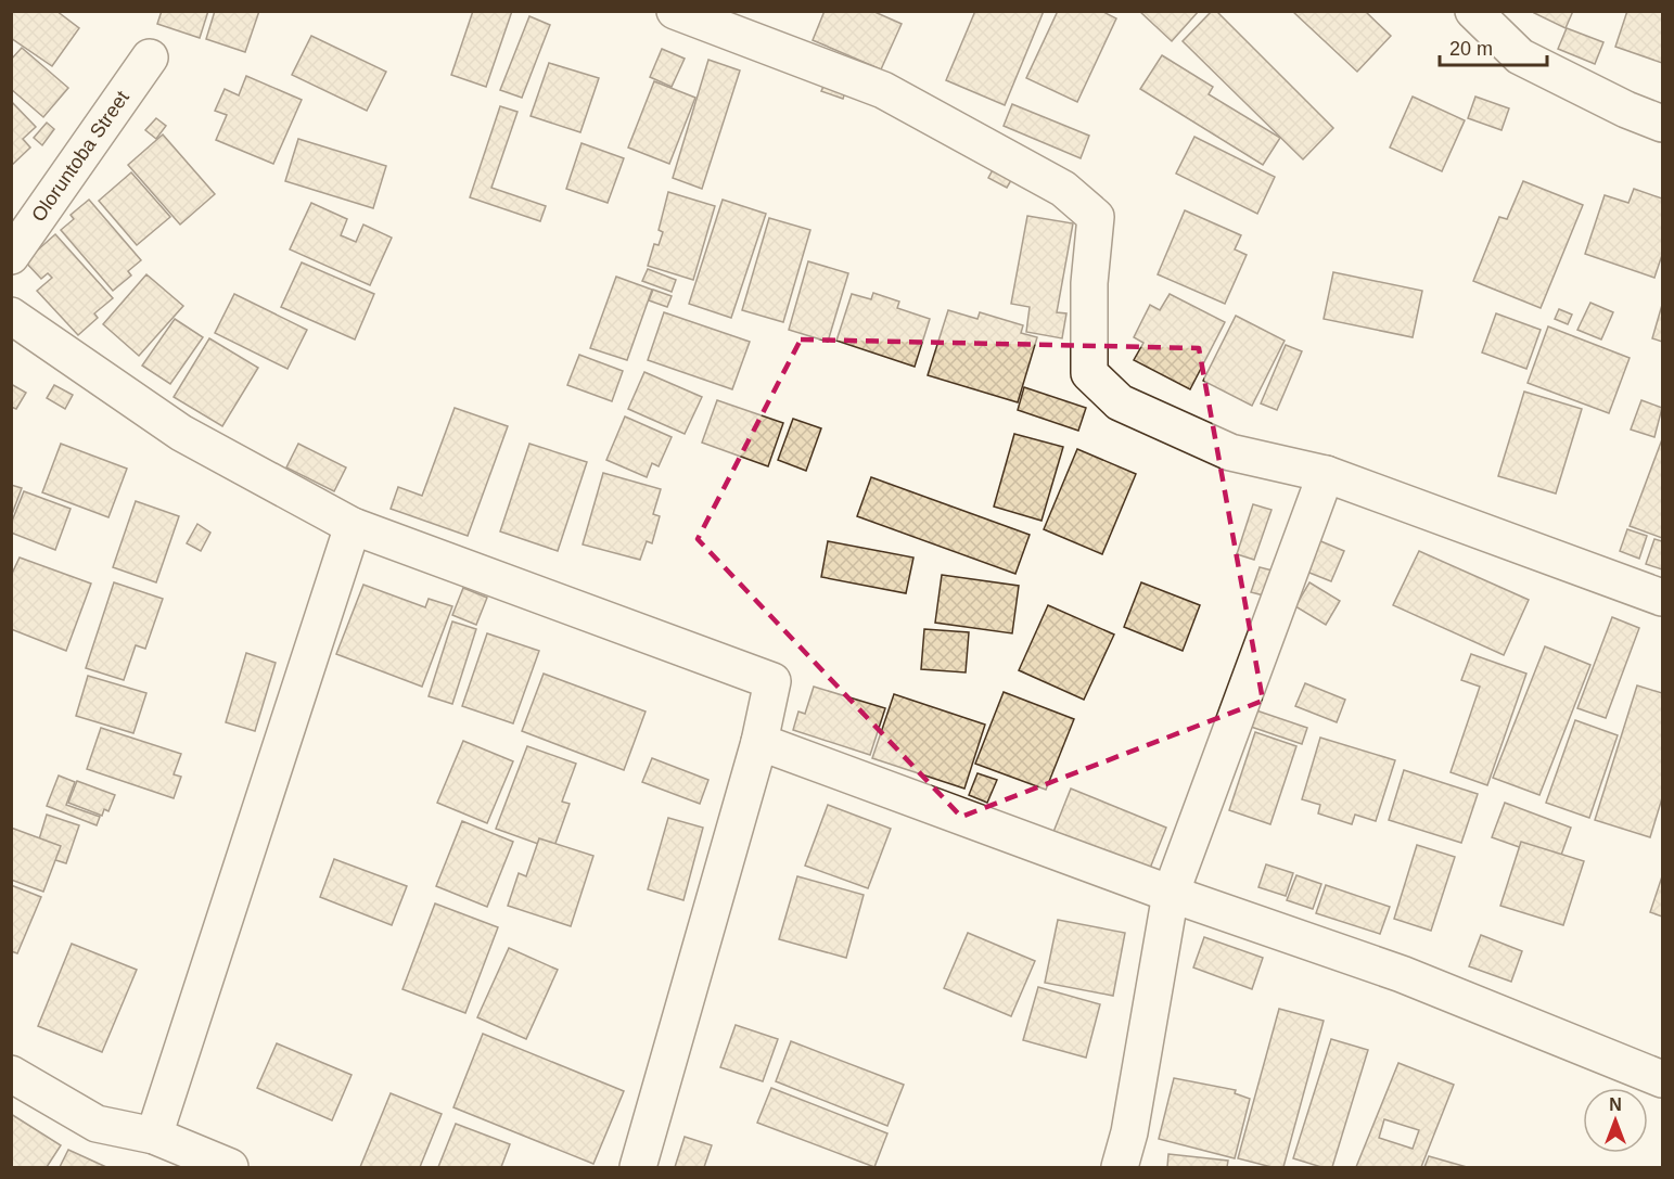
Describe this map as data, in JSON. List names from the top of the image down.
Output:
{
  "streets": {
    "street": ["Oloruntoba Street"]
  },
  "scale_bar": "20 m",
  "north": "top"
}
